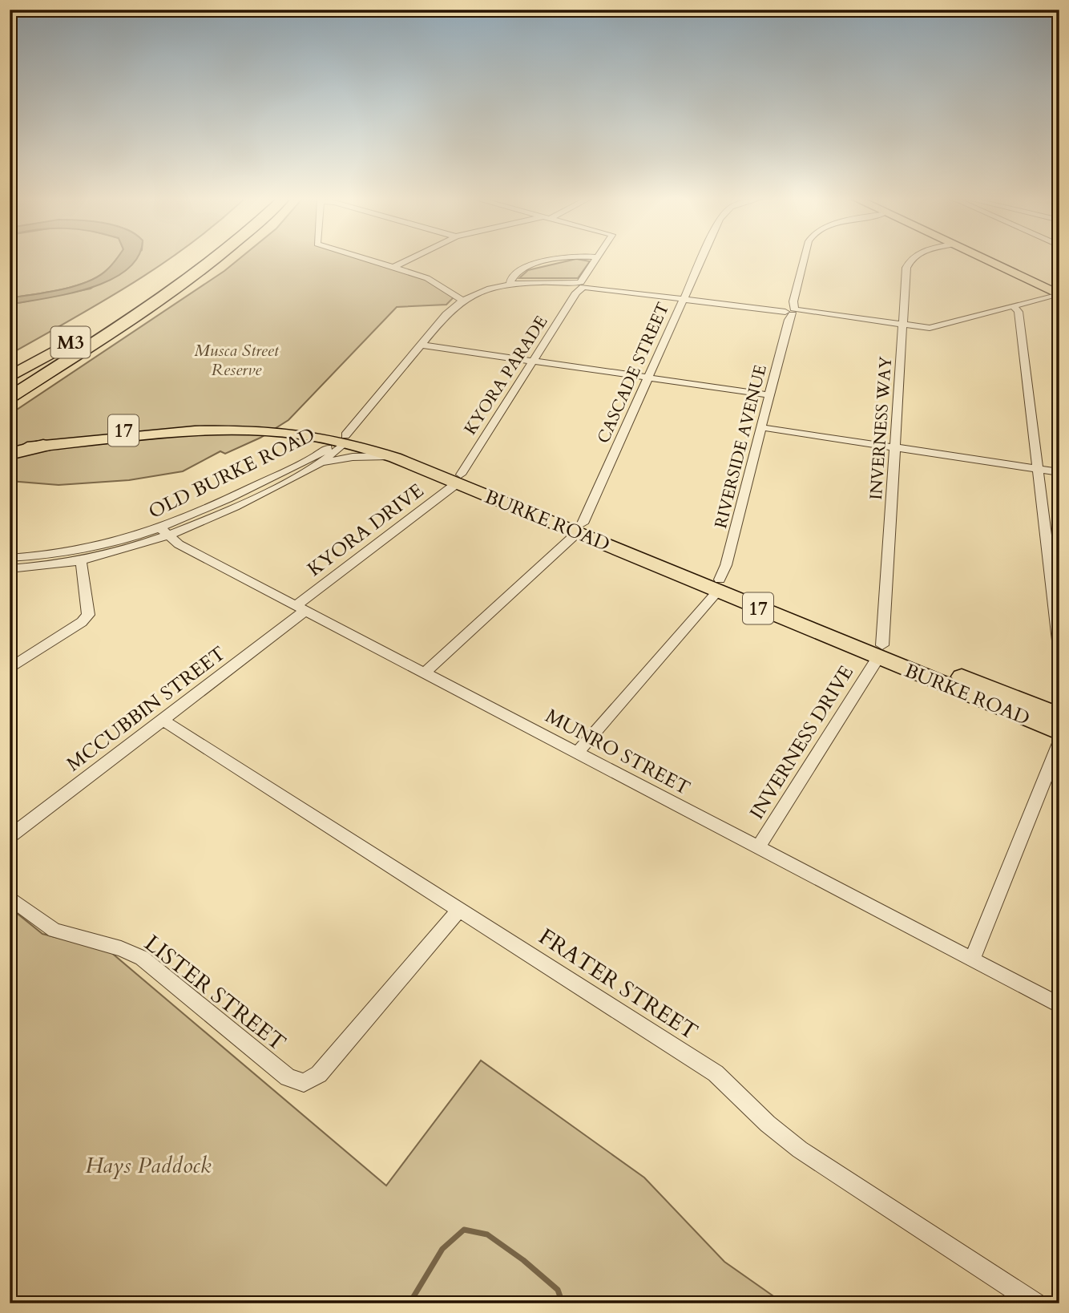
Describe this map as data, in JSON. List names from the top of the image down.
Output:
{
  "streets": {
    "highway": ["M3"],
    "main road": ["17", "BURKE ROAD"],
    "street": [
      "CASCADE STREET",
      "KYORA PARADE",
      "INVERNESS WAY",
      "RIVERSIDE AVENUE",
      "OLD BURKE ROAD",
      "KYORA DRIVE",
      "MCCUBBIN STREET",
      "INVERNESS DRIVE",
      "MUNRO STREET",
      "FRATER STREET",
      "LISTER STREET"
    ]
  },
  "crossings": [
    ["CASCADE STREET", "BURKE ROAD"],
    ["KYORA PARADE", "BURKE ROAD"],
    ["KYORA PARADE", "KYORA DRIVE"],
    ["INVERNESS WAY", "BURKE ROAD"],
    ["INVERNESS WAY", "INVERNESS DRIVE"],
    ["RIVERSIDE AVENUE", "BURKE ROAD"],
    ["OLD BURKE ROAD", "BURKE ROAD"],
    ["OLD BURKE ROAD", "MUNRO STREET"],
    ["BURKE ROAD", "KYORA DRIVE"],
    ["BURKE ROAD", "INVERNESS DRIVE"],
    ["KYORA DRIVE", "MCCUBBIN STREET"],
    ["KYORA DRIVE", "MUNRO STREET"],
    ["MCCUBBIN STREET", "MUNRO STREET"],
    ["MCCUBBIN STREET", "FRATER STREET"],
    ["INVERNESS DRIVE", "MUNRO STREET"],
    ["FRATER STREET", "LISTER STREET"]
  ],
  "parks": ["Musca Street Reserve", "Hays Paddock"]
}
